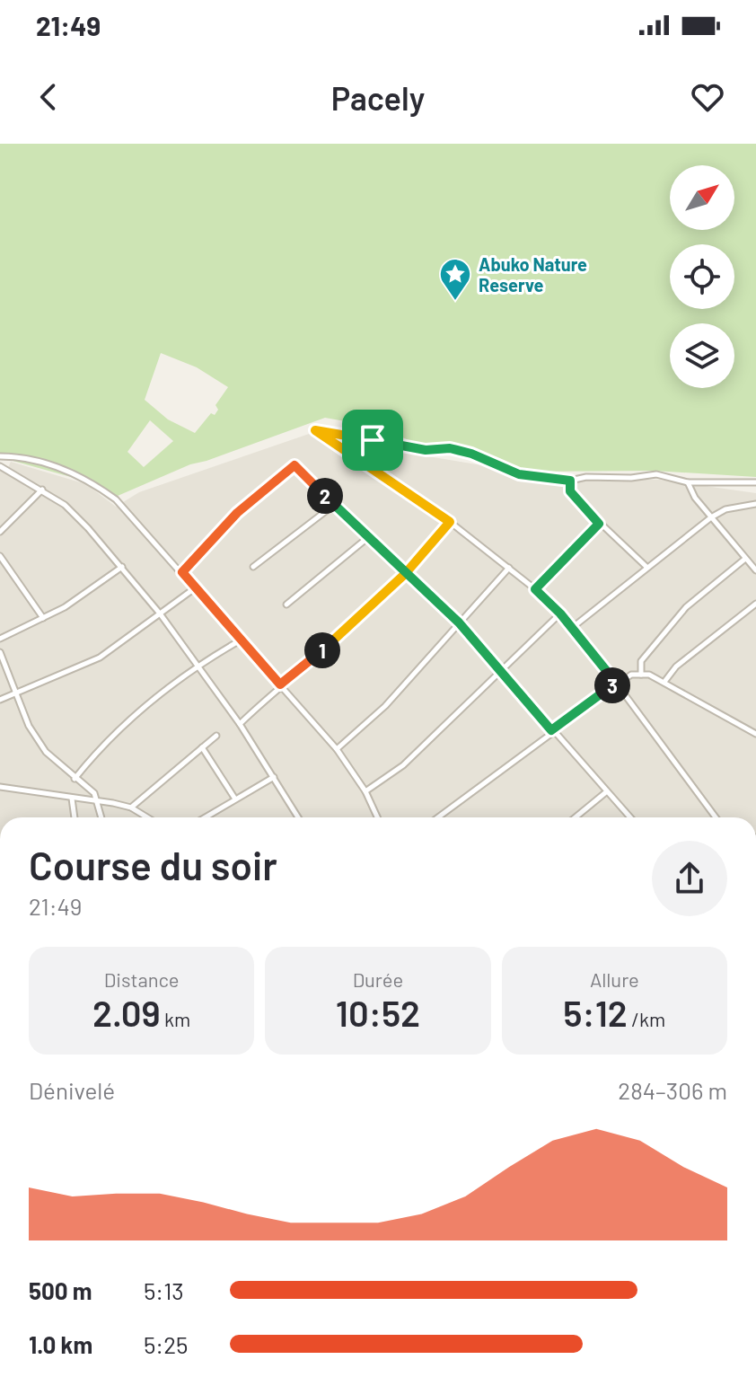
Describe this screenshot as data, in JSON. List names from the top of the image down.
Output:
{
  "places": {
    "place": ["Abuko Nature Reserve"]
  },
  "north": "top right",
  "page": {
    "status": "21:49",
    "header": "Pacely",
    "pins": ["2", "1", "3"],
    "heading": ["Course du soir", "21:49"],
    "stats": [
      ["Distance", "2.09 km"],
      ["Durée", "10:52"],
      ["Allure", "5:12 /km"]
    ],
    "chart": ["Dénivelé", "284–306 m"],
    "list": [
      {
        "name": "500 m",
        "note": "5:13"
      },
      {
        "name": "1.0 km",
        "note": "5:25"
      }
    ]
  }
}
